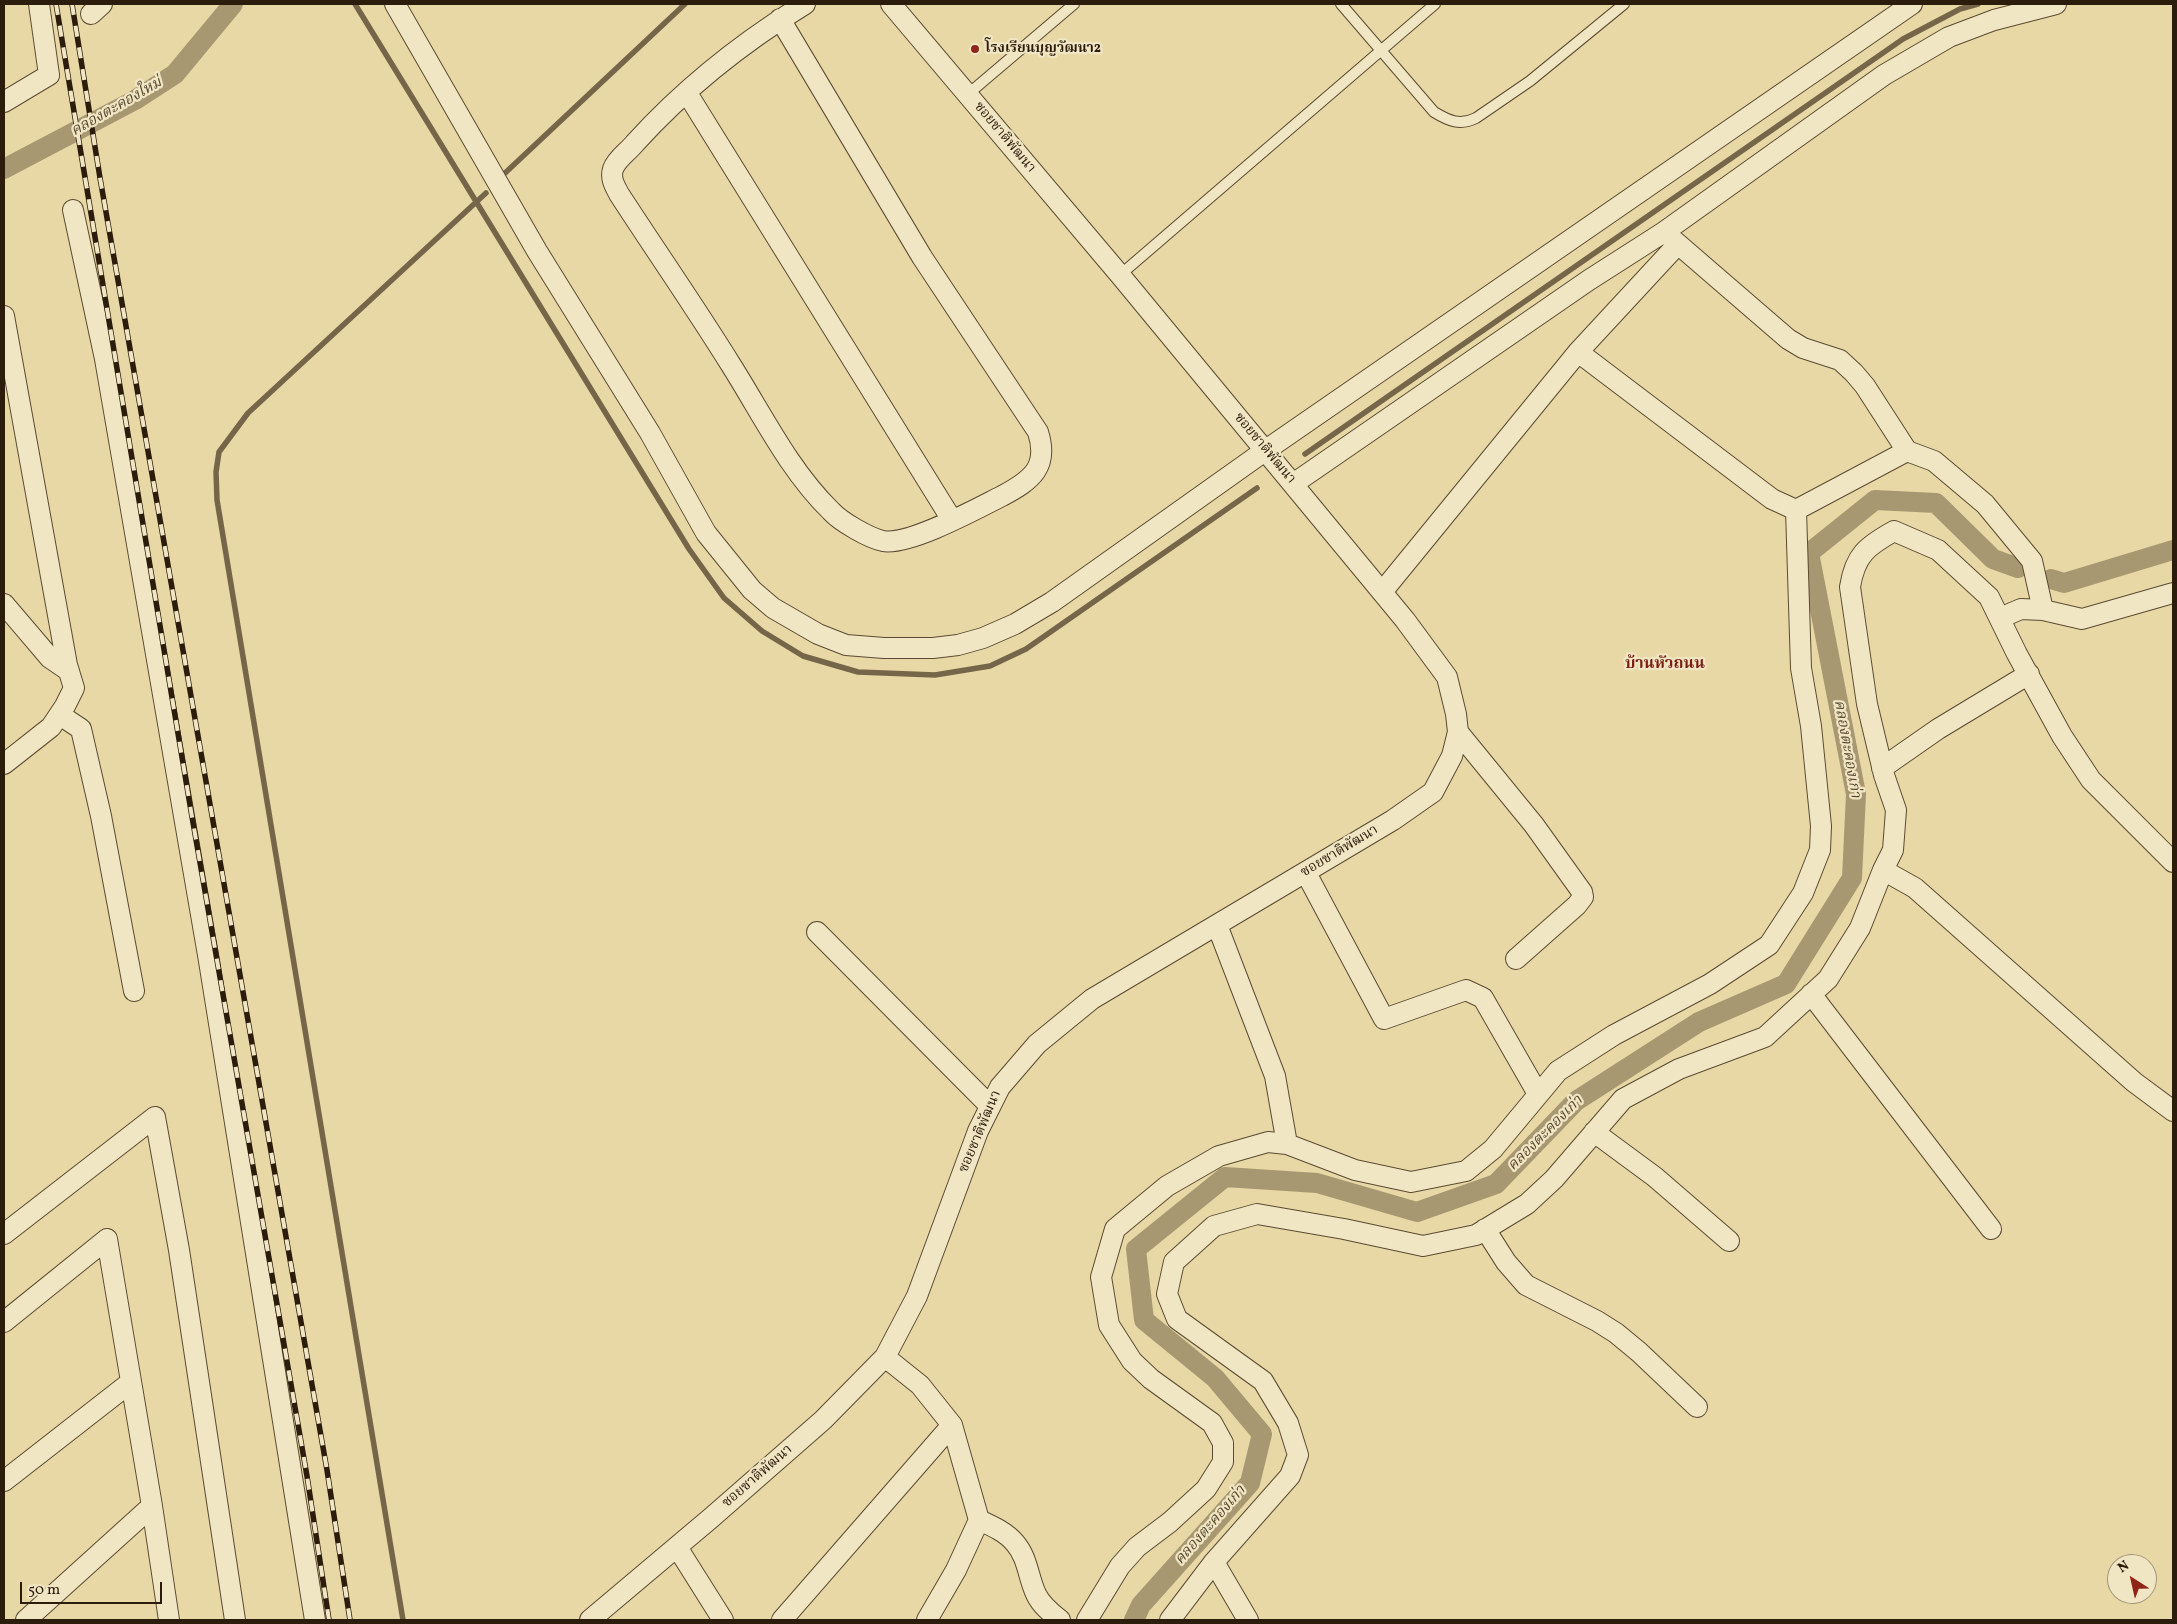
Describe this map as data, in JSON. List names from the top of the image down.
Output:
{
  "streets": {
    "street": ["ซอยชาติพัฒนา"]
  },
  "districts": ["บ้านหัวถนน"],
  "water": ["คลองตะคองใหม่", "คลองตะคองเก่า"],
  "places": ["โรงเรียนบุญวัฒนา2"],
  "scale_bar": "50 m",
  "north": "top left"
}
